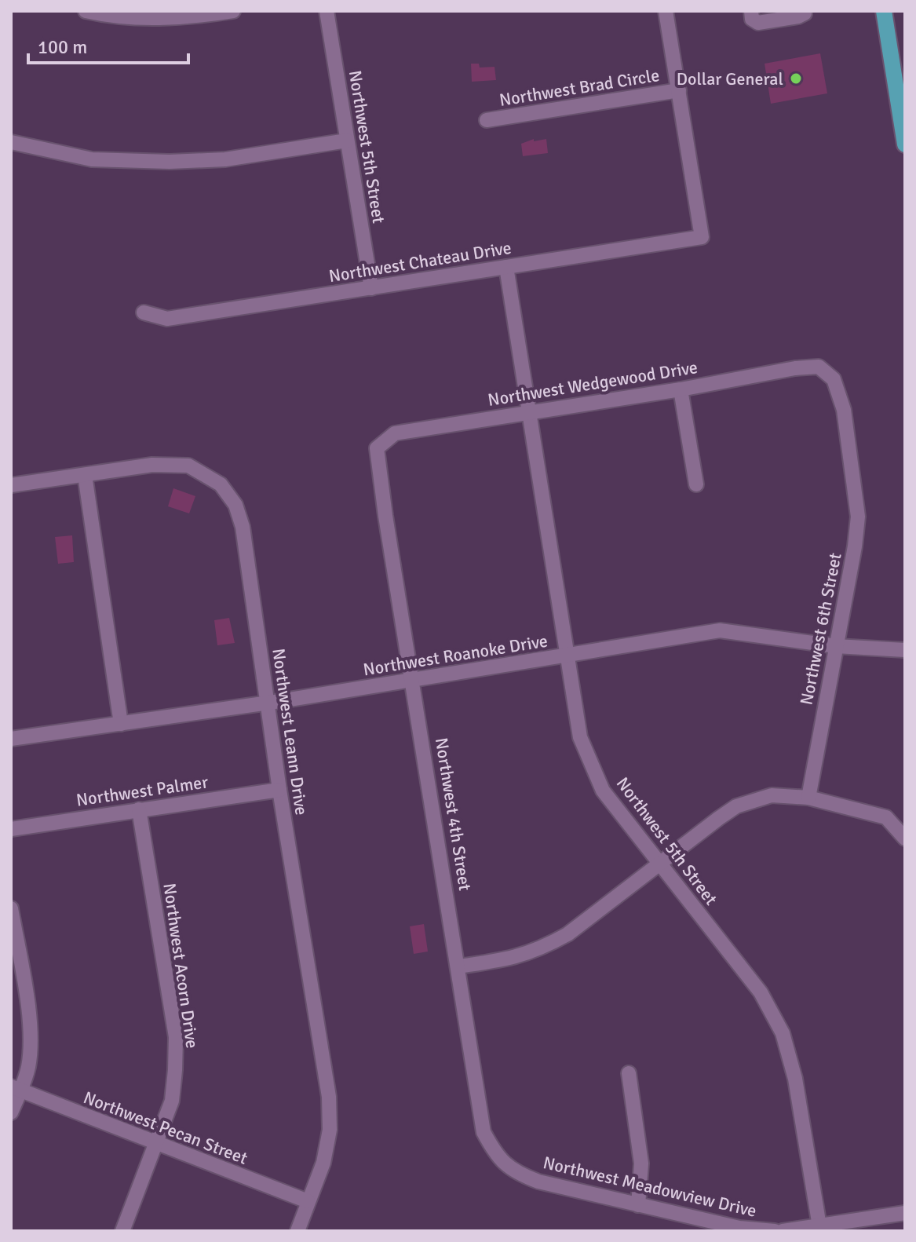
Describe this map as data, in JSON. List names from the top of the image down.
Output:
{
  "streets": {
    "street": [
      "Northwest Brad Circle",
      "Northwest 5th Street",
      "Northwest Chateau Drive",
      "Northwest Wedgewood Drive",
      "Northwest 6th Street",
      "Northwest Roanoke Drive",
      "Northwest Leann Drive",
      "Northwest Palmer",
      "Northwest 4th Street",
      "Northwest Acorn Drive",
      "Northwest Pecan Street",
      "Northwest Meadowview Drive"
    ]
  },
  "crossings": [
    ["Northwest Brad Circle", "Northwest Chateau Drive"],
    ["Northwest 5th Street", "Northwest Chateau Drive"],
    ["Northwest 5th Street", "Northwest Wedgewood Drive"],
    ["Northwest 5th Street", "Northwest Roanoke Drive"],
    ["Northwest Wedgewood Drive", "Northwest 6th Street"],
    ["Northwest Wedgewood Drive", "Northwest 4th Street"],
    ["Northwest 6th Street", "Northwest Roanoke Drive"],
    ["Northwest Roanoke Drive", "Northwest Leann Drive"],
    ["Northwest Roanoke Drive", "Northwest 4th Street"],
    ["Northwest Leann Drive", "Northwest Palmer"],
    ["Northwest Leann Drive", "Northwest Pecan Street"],
    ["Northwest Palmer", "Northwest Acorn Drive"],
    ["Northwest 4th Street", "Northwest Meadowview Drive"],
    ["Northwest Acorn Drive", "Northwest Pecan Street"]
  ],
  "places": ["Dollar General"],
  "scale_bar": "100 m"
}
